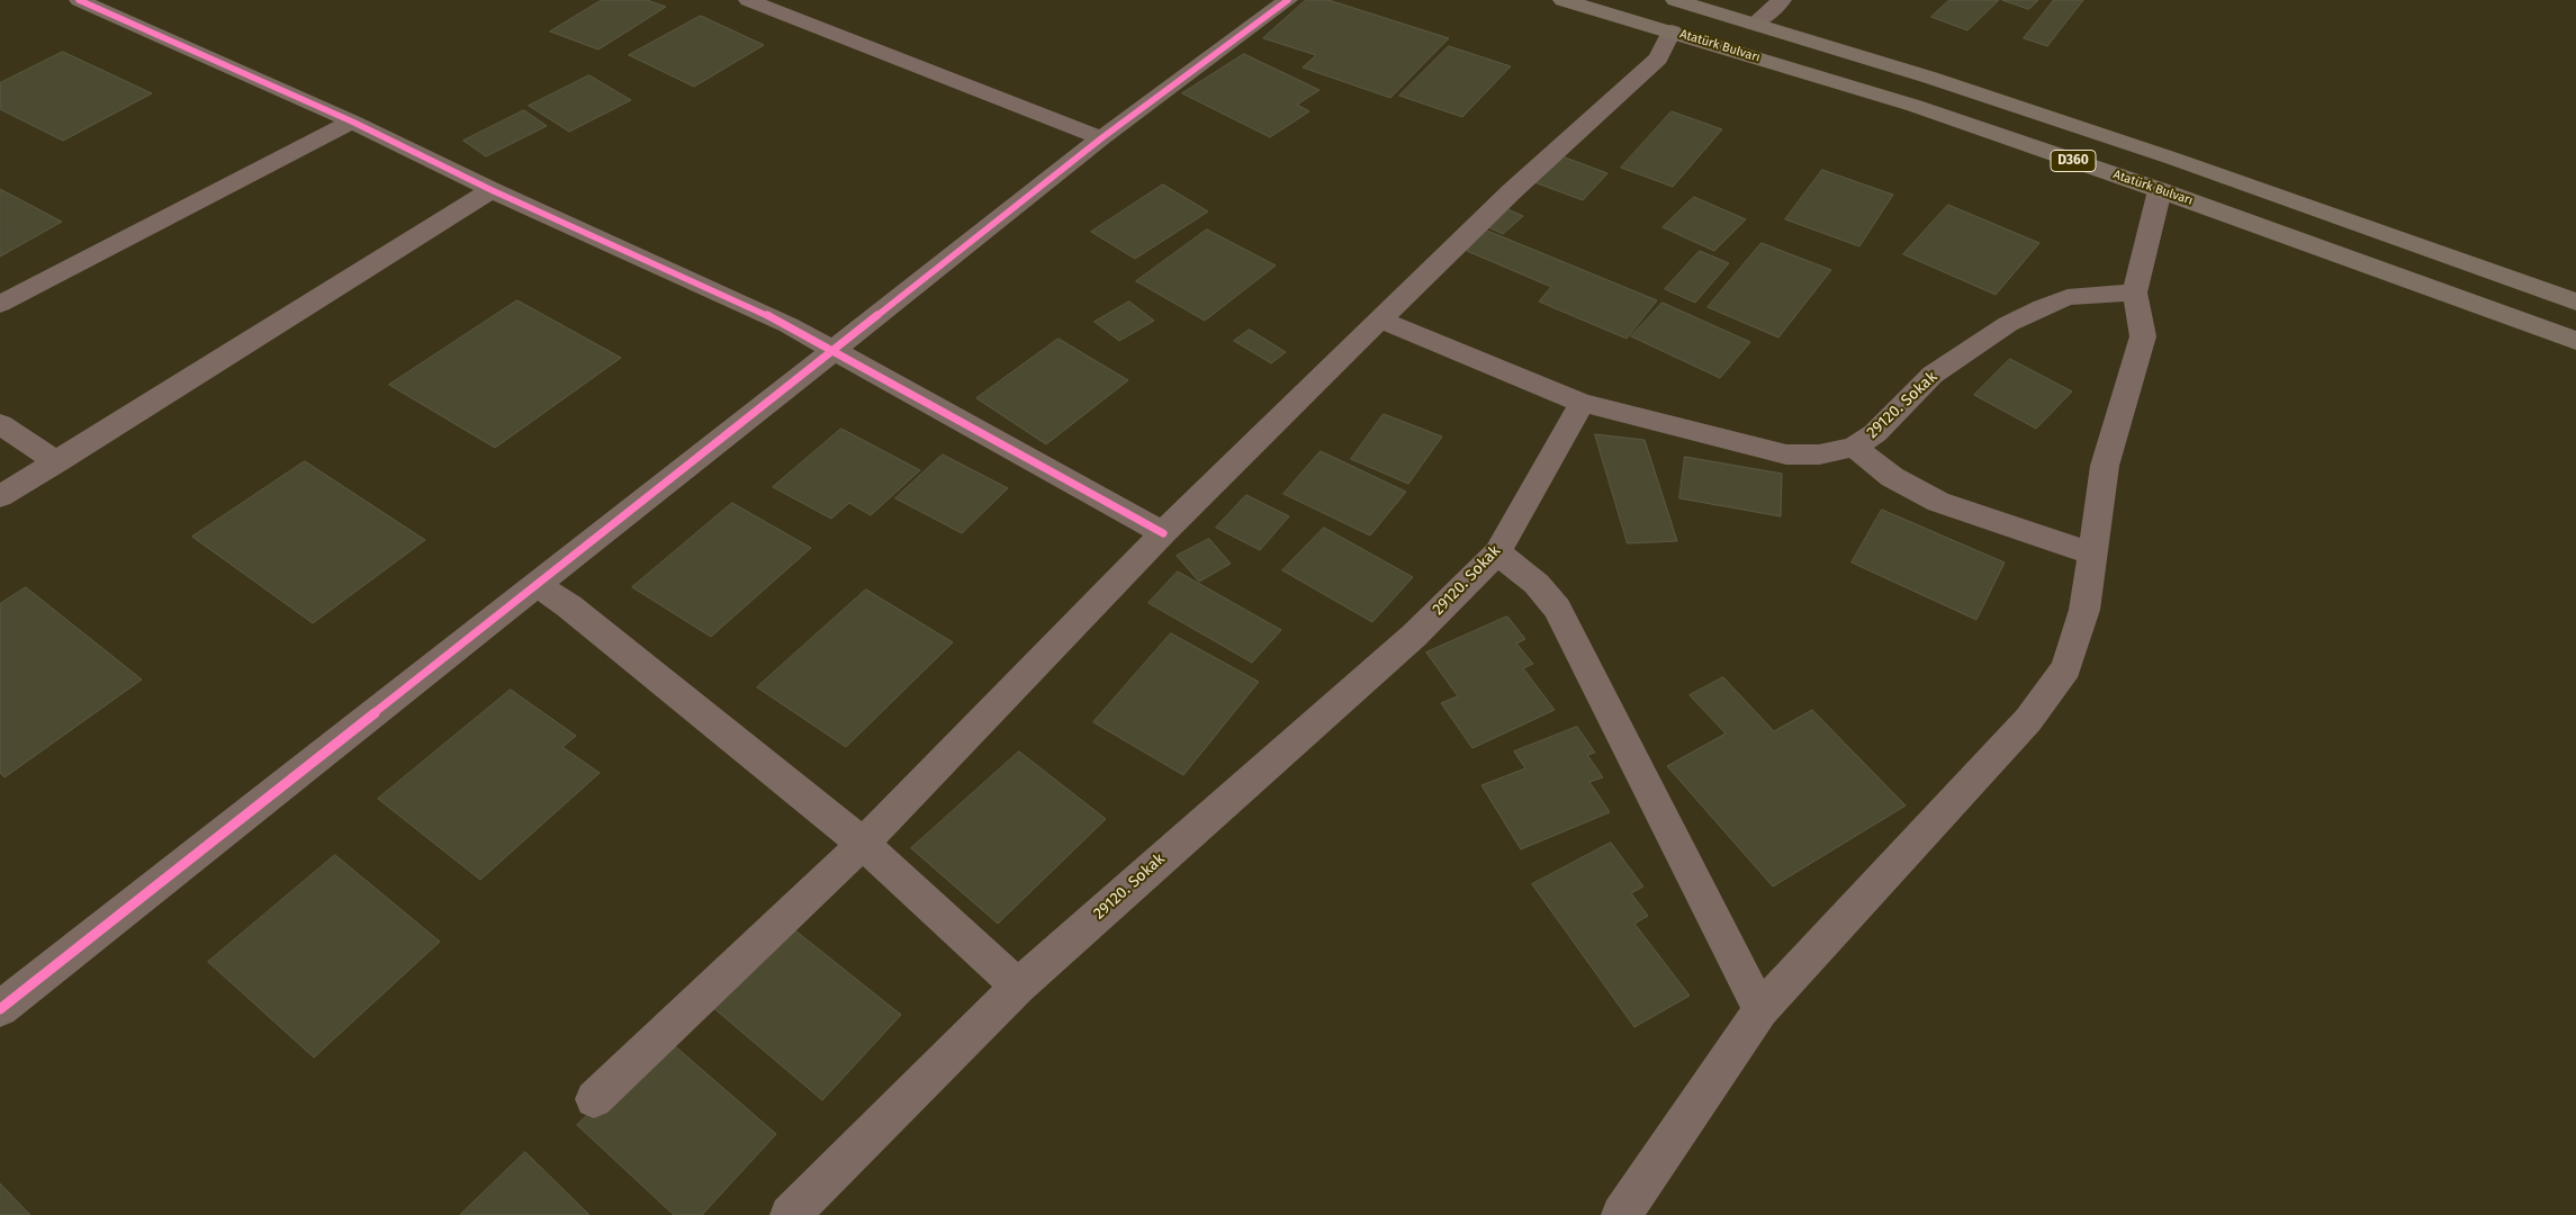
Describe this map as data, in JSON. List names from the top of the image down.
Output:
{
  "streets": {
    "highway": ["Atatürk Bulvarı", "D360"],
    "street": ["29120. Sokak"]
  }
}
